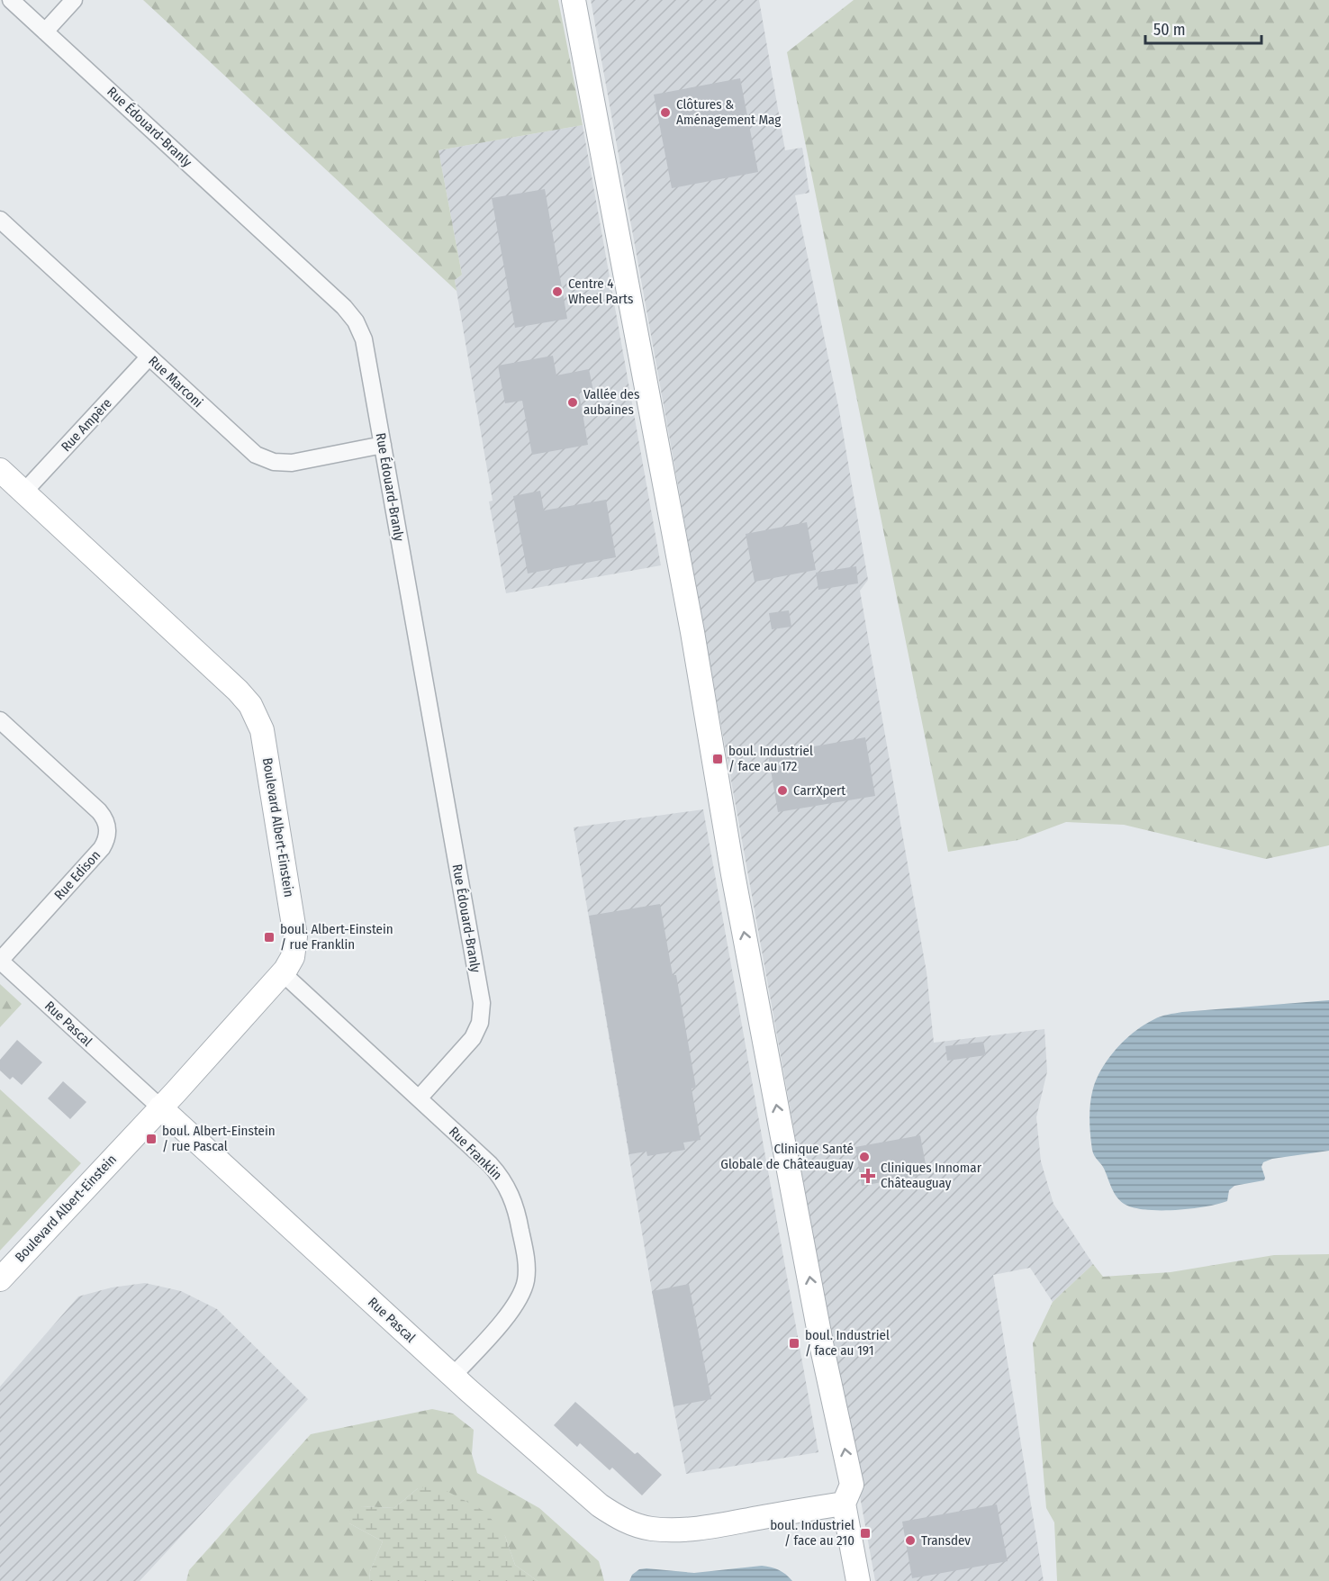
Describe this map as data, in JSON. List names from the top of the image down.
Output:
{
  "streets": {
    "street": [
      "Rue Édouard-Branly",
      "Rue Marconi",
      "Rue Ampère",
      "Boulevard Albert-Einstein",
      "Rue Edison",
      "Rue Pascal",
      "Rue Franklin"
    ]
  },
  "crossings": [
    ["Rue Édouard-Branly", "Rue Marconi"],
    ["Rue Édouard-Branly", "Rue Franklin"],
    ["Rue Marconi", "Rue Ampère"],
    ["Rue Ampère", "Boulevard Albert-Einstein"],
    ["Boulevard Albert-Einstein", "Rue Pascal"],
    ["Boulevard Albert-Einstein", "Rue Franklin"],
    ["Rue Edison", "Rue Pascal"],
    ["Rue Pascal", "Rue Franklin"]
  ],
  "places": {
    "other": [
      "Clôtures & Aménagement Mag",
      "Centre 4 Wheel Parts",
      "Vallée des aubaines",
      "CarrXpert",
      "Clinique Santé Globale de Châteauguay",
      "Transdev"
    ],
    "transit": [
      "boul. Industriel / face au 172",
      "boul. Albert-Einstein / rue Franklin",
      "boul. Albert-Einstein / rue Pascal",
      "boul. Industriel / face au 191",
      "boul. Industriel / face au 210"
    ],
    "health": ["Cliniques Innomar Châteauguay"]
  },
  "scale_bar": "50 m"
}
